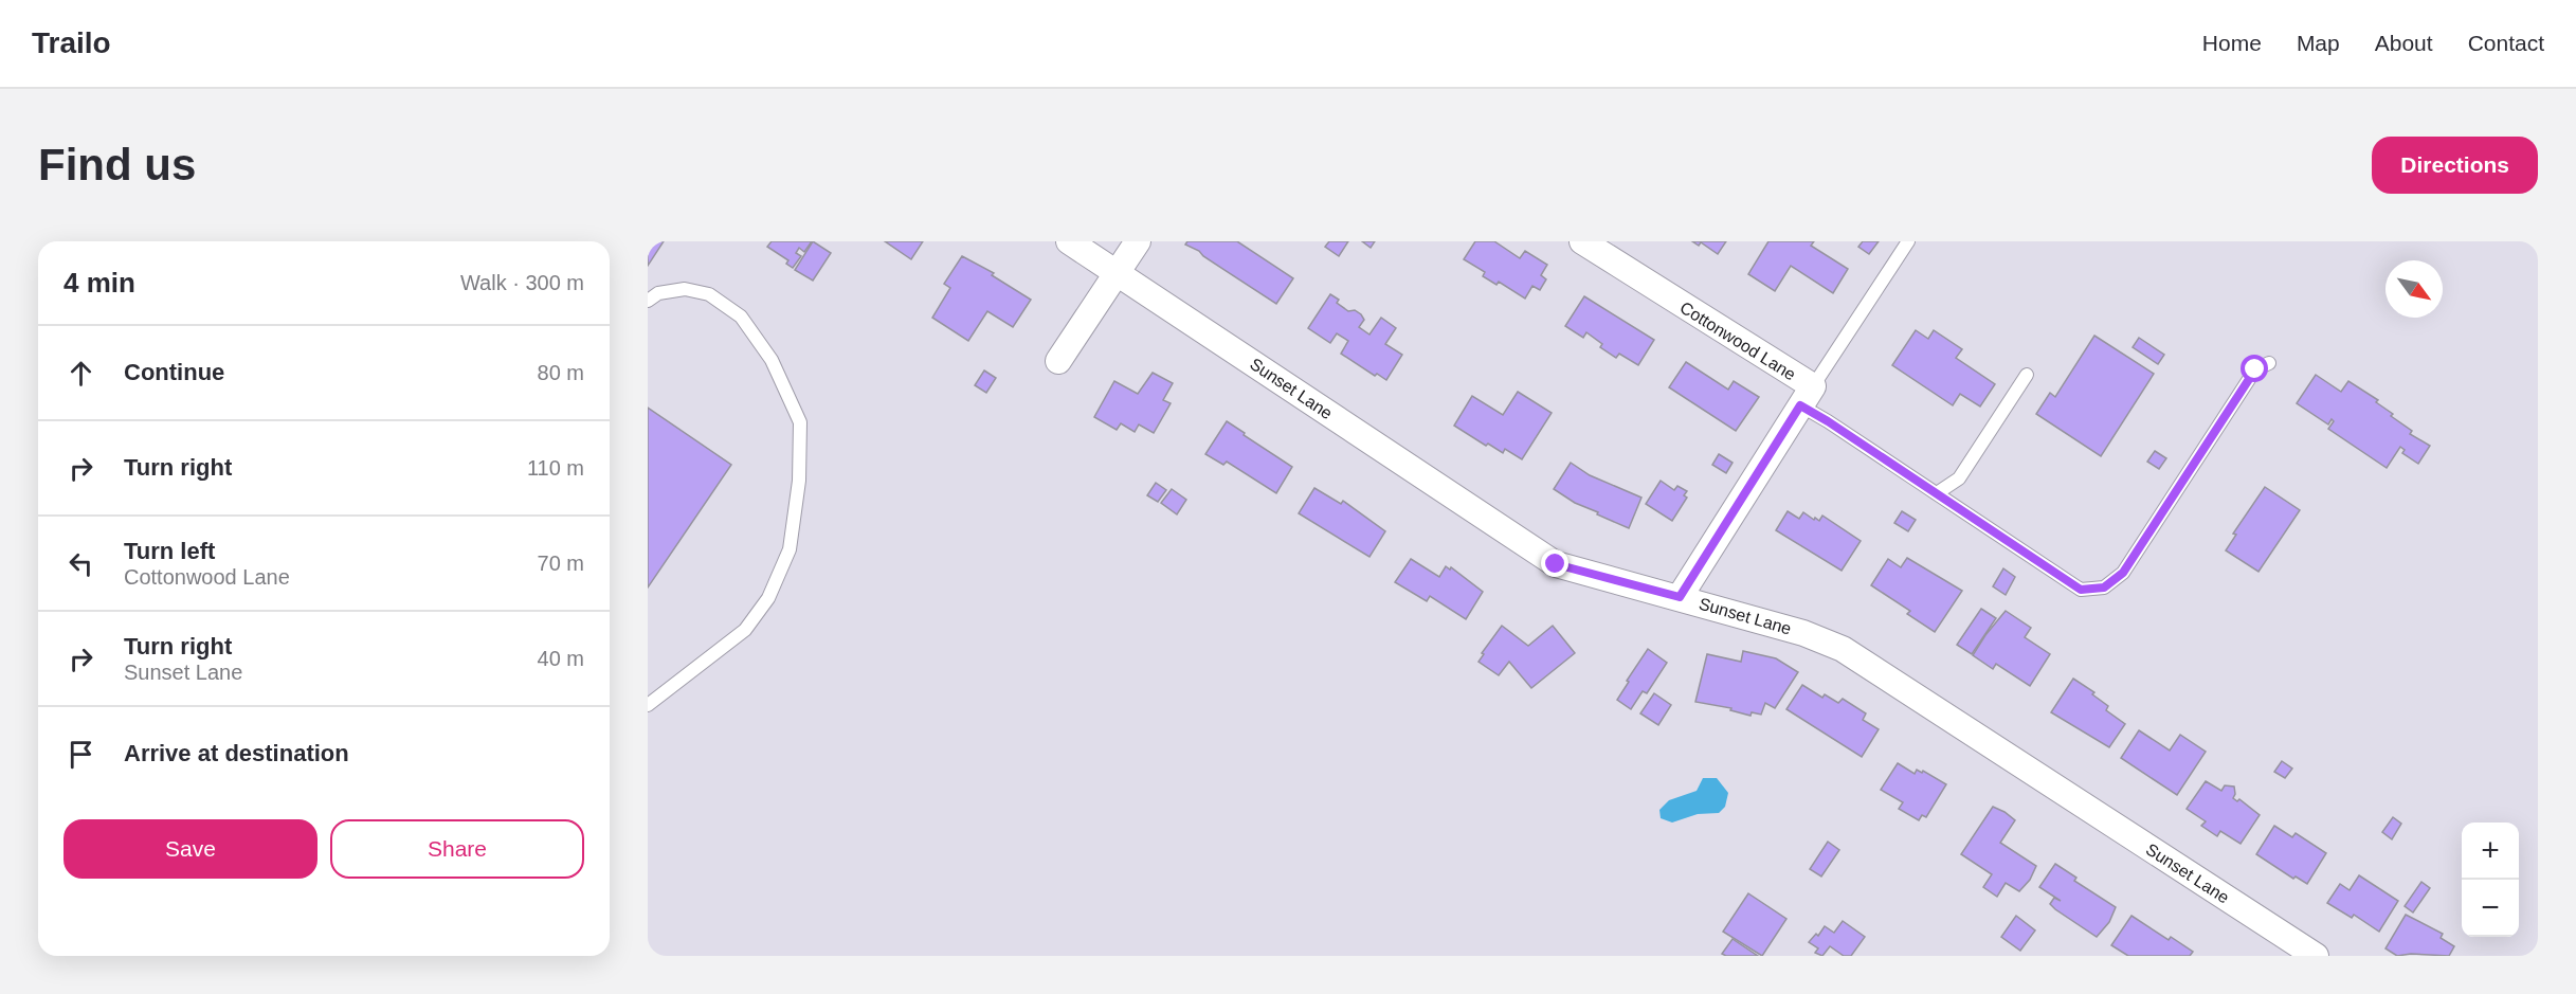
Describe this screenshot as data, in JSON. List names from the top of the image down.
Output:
{
  "streets": {
    "street": ["Cottonwood Lane", "Sunset Lane"]
  },
  "crossings": [
    ["Cottonwood Lane", "Sunset Lane"]
  ],
  "north": "bottom right",
  "page": {
    "header": "Trailo",
    "nav": [
      "Home",
      "Map",
      "About",
      "Contact"
    ],
    "buttons": [
      "Directions",
      ["Save", "Share"]
    ],
    "title": "Find us",
    "heading": ["4 min", "Walk · 300 m"],
    "list": [
      ["Continue", "80 m"],
      ["Turn right", "110 m"],
      ["Turn left", "Cottonwood Lane", "70 m"],
      ["Turn right", "Sunset Lane", "40 m"],
      "Arrive at destination"
    ],
    "map_buttons": ["+", "−"]
  }
}
